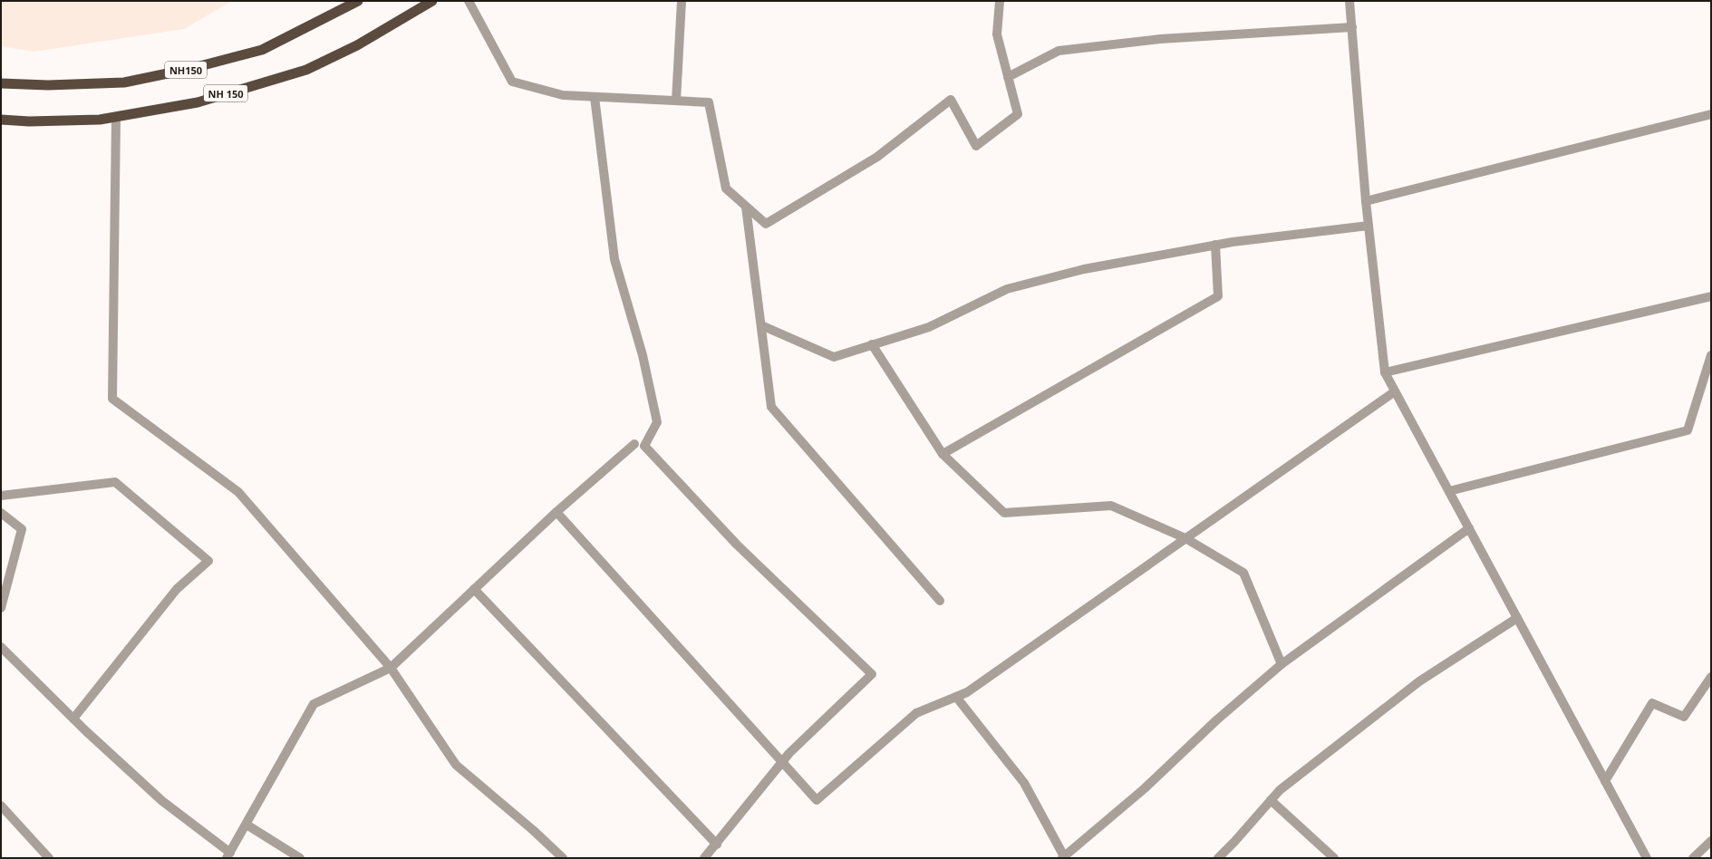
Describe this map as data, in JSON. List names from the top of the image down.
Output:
{
  "streets": {
    "highway": ["NH150", "NH 150"]
  }
}
